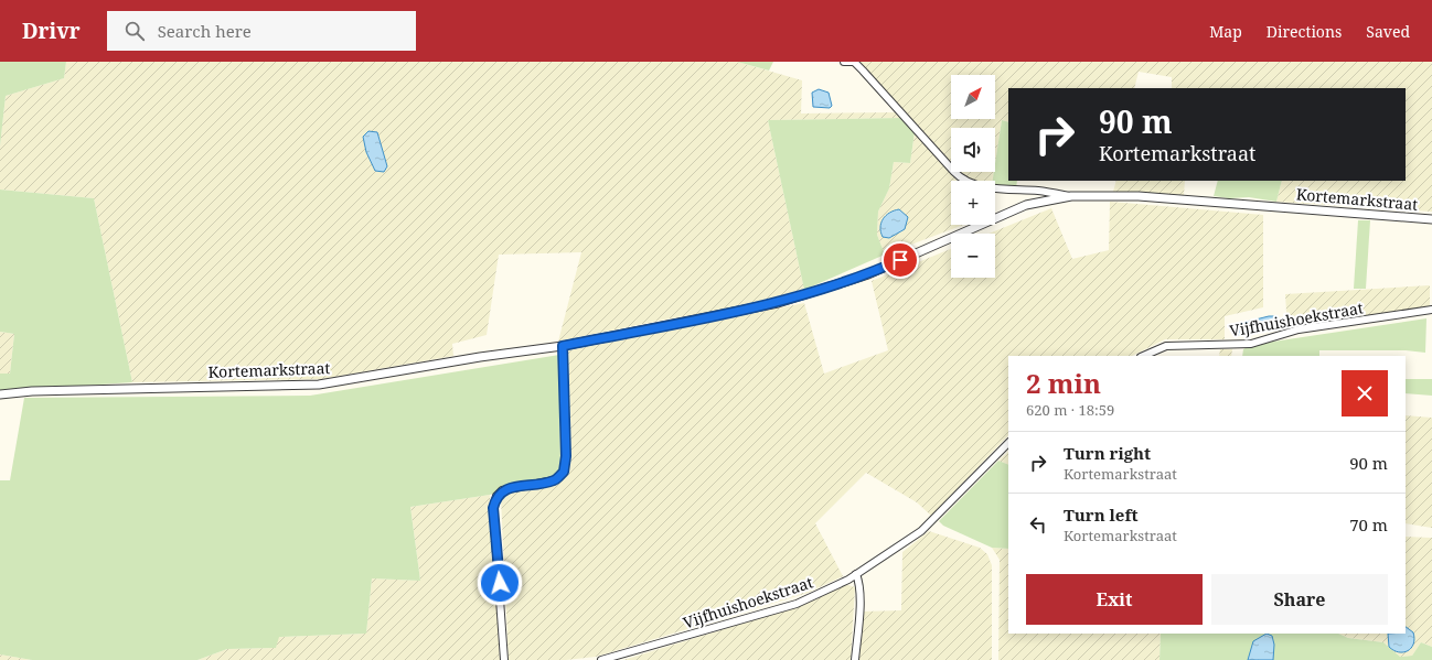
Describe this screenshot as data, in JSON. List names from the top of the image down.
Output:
{
  "streets": {
    "street": ["Kortemarkstraat", "Vijfhuishoekstraat"]
  },
  "north": "top right",
  "page": {
    "header": "Drivr",
    "search": "Search here",
    "nav": ["Map", "Directions", "Saved"],
    "map_buttons": ["+", "−"],
    "turn": ["90 m", "Kortemarkstraat"],
    "heading": ["2 min", "620 m · 18:59"],
    "list": [
      {
        "name": "Turn right",
        "note": "Kortemarkstraat",
        "value": "90 m"
      },
      {
        "name": "Turn left",
        "note": "Kortemarkstraat",
        "value": "70 m"
      }
    ],
    "buttons": ["Exit", "Share"]
  }
}
